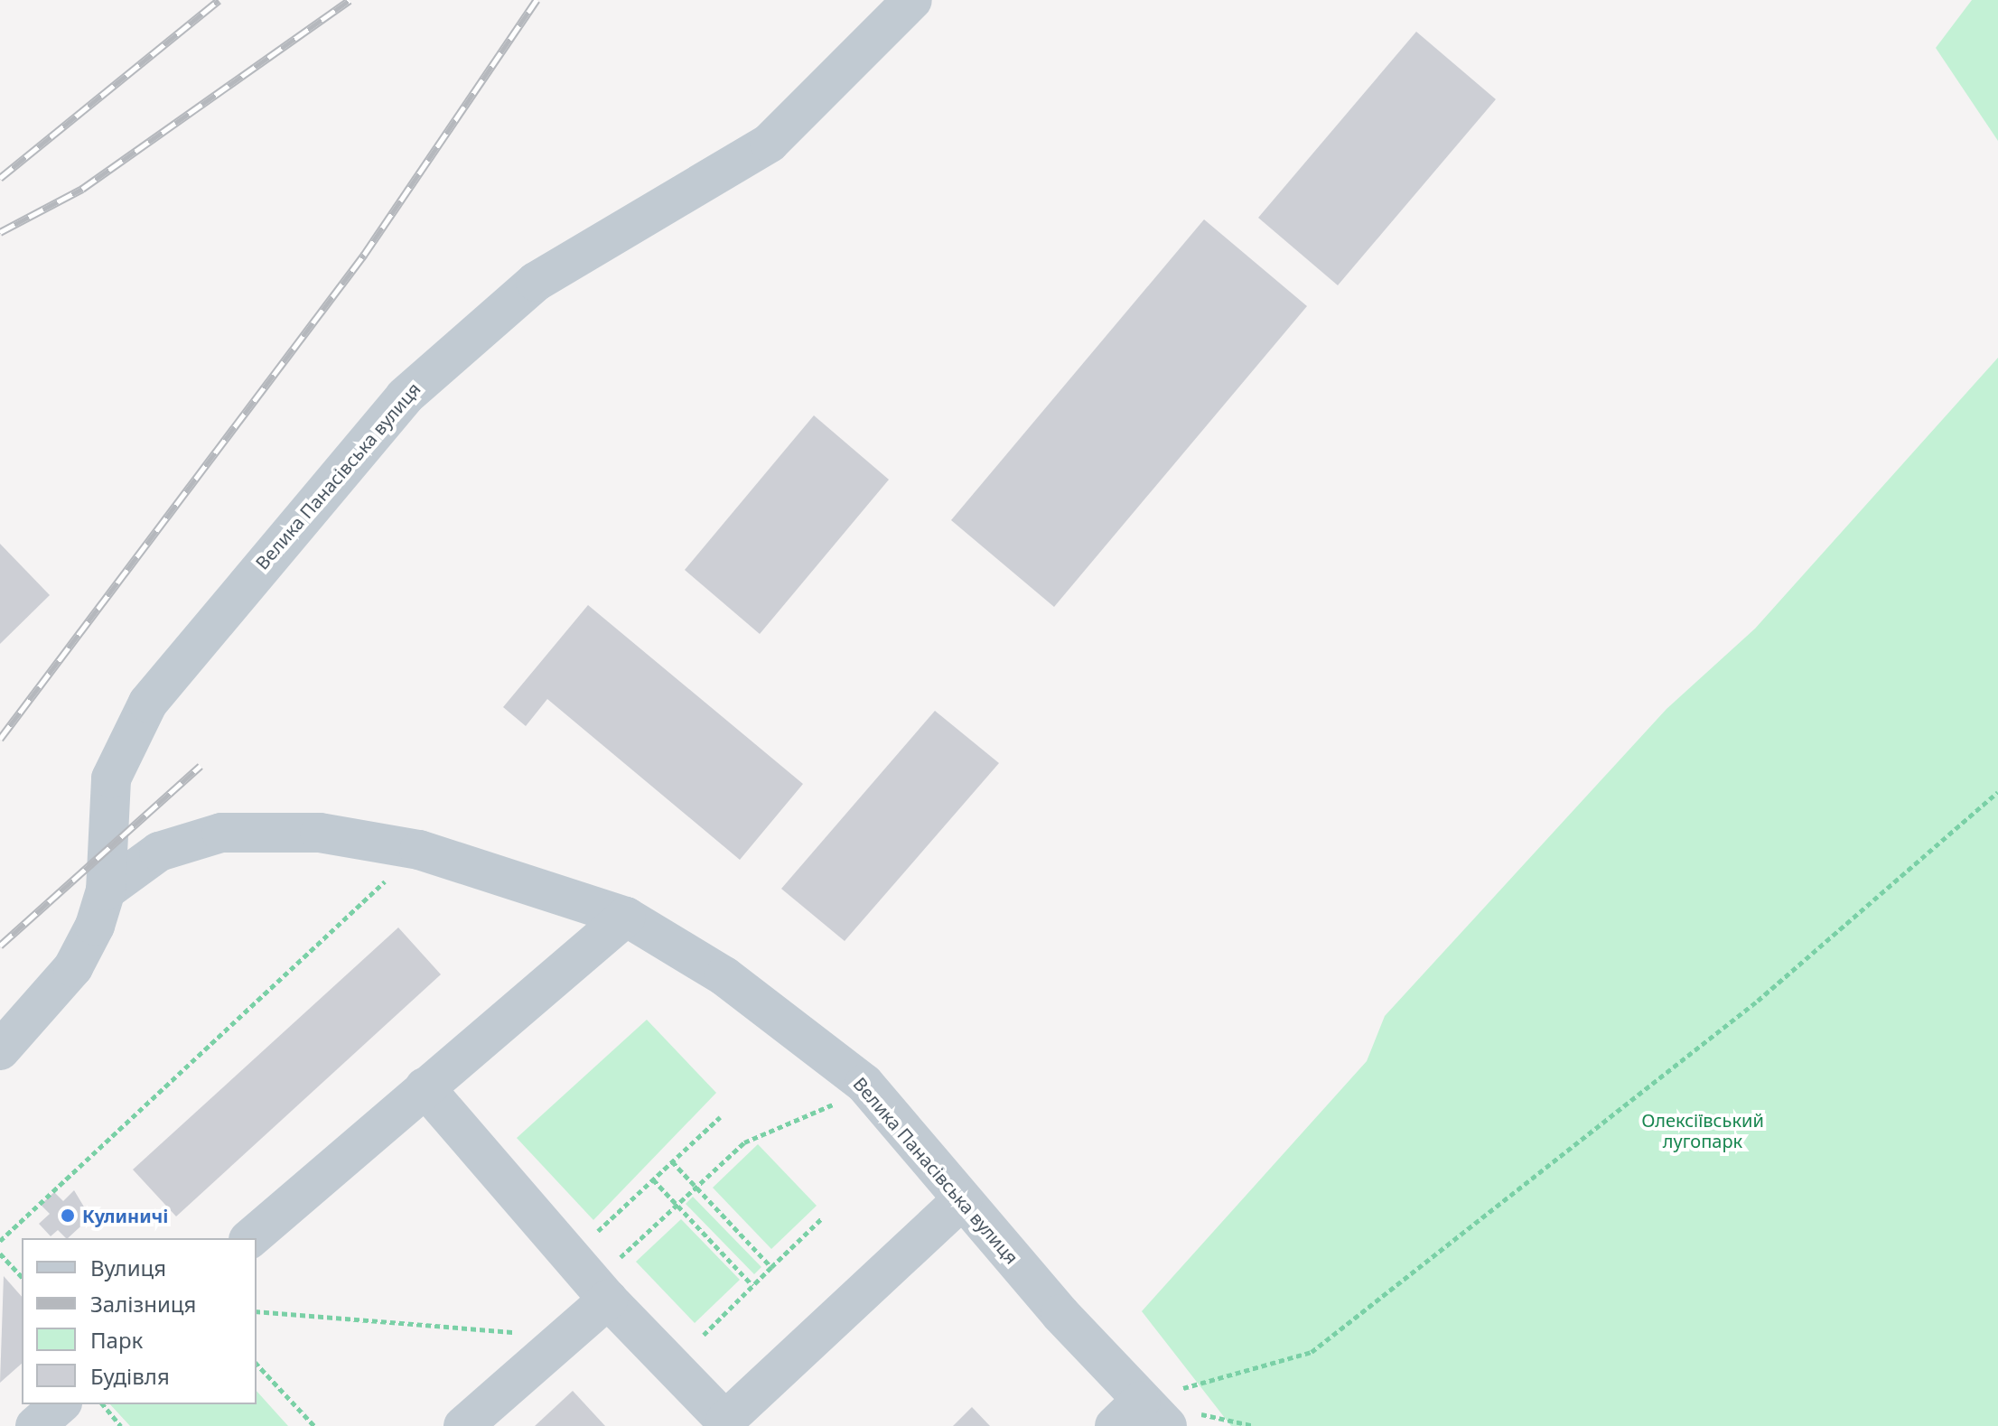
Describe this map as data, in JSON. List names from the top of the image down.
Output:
{
  "streets": {
    "street": ["Велика Панасівська вулиця"]
  },
  "parks": ["Олексіївський лугопарк"],
  "places": ["Кулиничі"],
  "legend": [
    "Вулиця",
    "Залізниця",
    "Парк",
    "Будівля"
  ]
}
